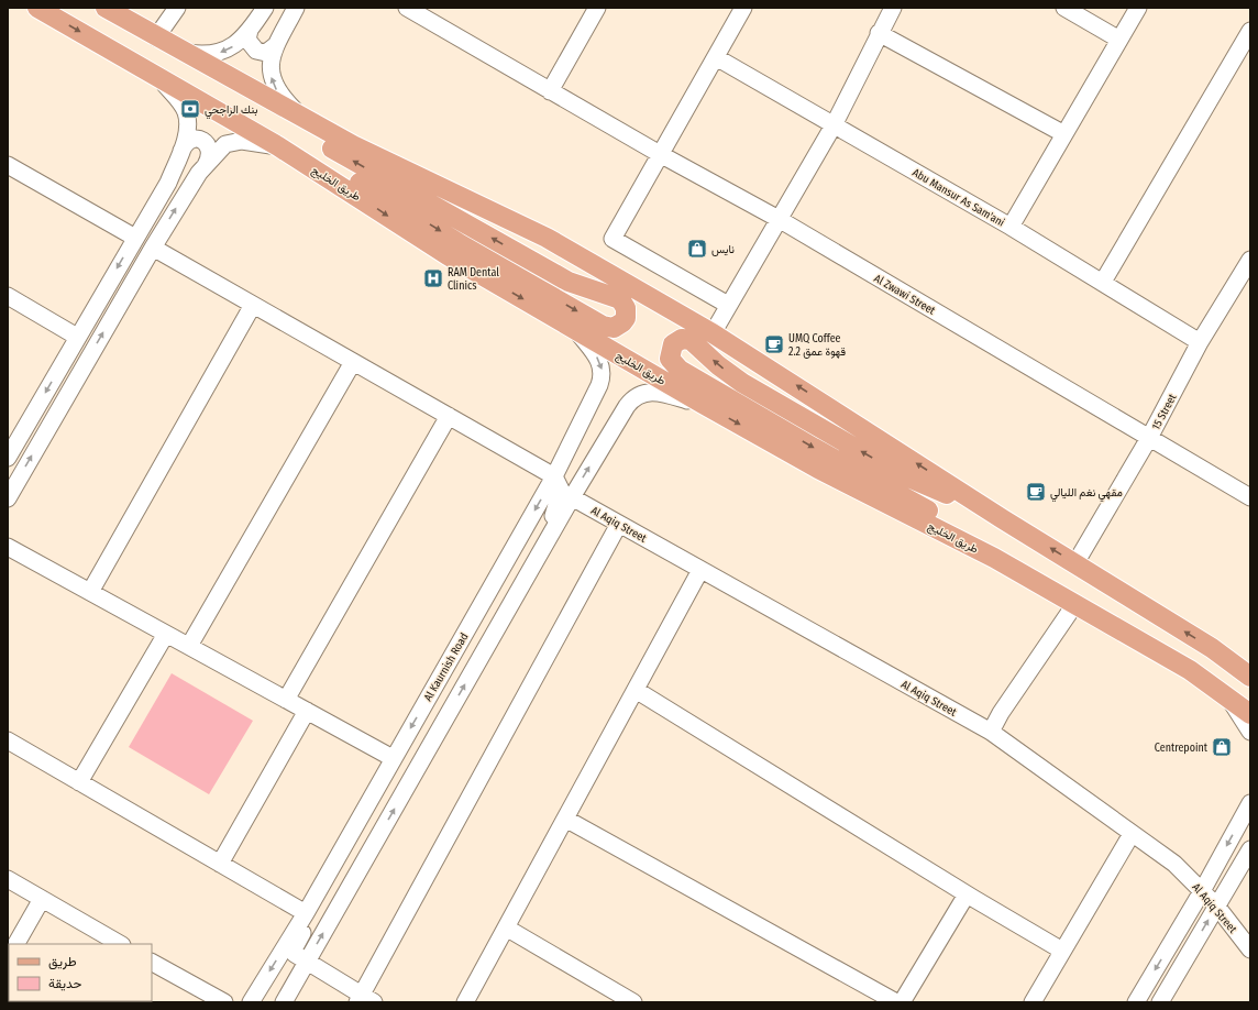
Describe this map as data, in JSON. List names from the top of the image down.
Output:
{
  "streets": {
    "main road": ["طريق الخليج"],
    "street": [
      "Abu Mansur As Sam'ani",
      "Al Zwawi Street",
      "15 Street",
      "Al Aqiq Street",
      "Al Kaurnish Road"
    ]
  },
  "crossings": [
    ["طريق الخليج", "Al Kaurnish Road"],
    ["Abu Mansur As Sam'ani", "15 Street"],
    ["Al Zwawi Street", "15 Street"]
  ],
  "places": {
    "bank": ["بنك الراجحي"],
    "shop": ["نايس", "Centrepoint"],
    "hospital": ["RAM Dental Clinics"],
    "cafe": ["UMQ Coffee 2.2 قهوة عمق", "مقهي نغم الليالي"]
  },
  "legend": ["طريق", "حديقة"]
}
